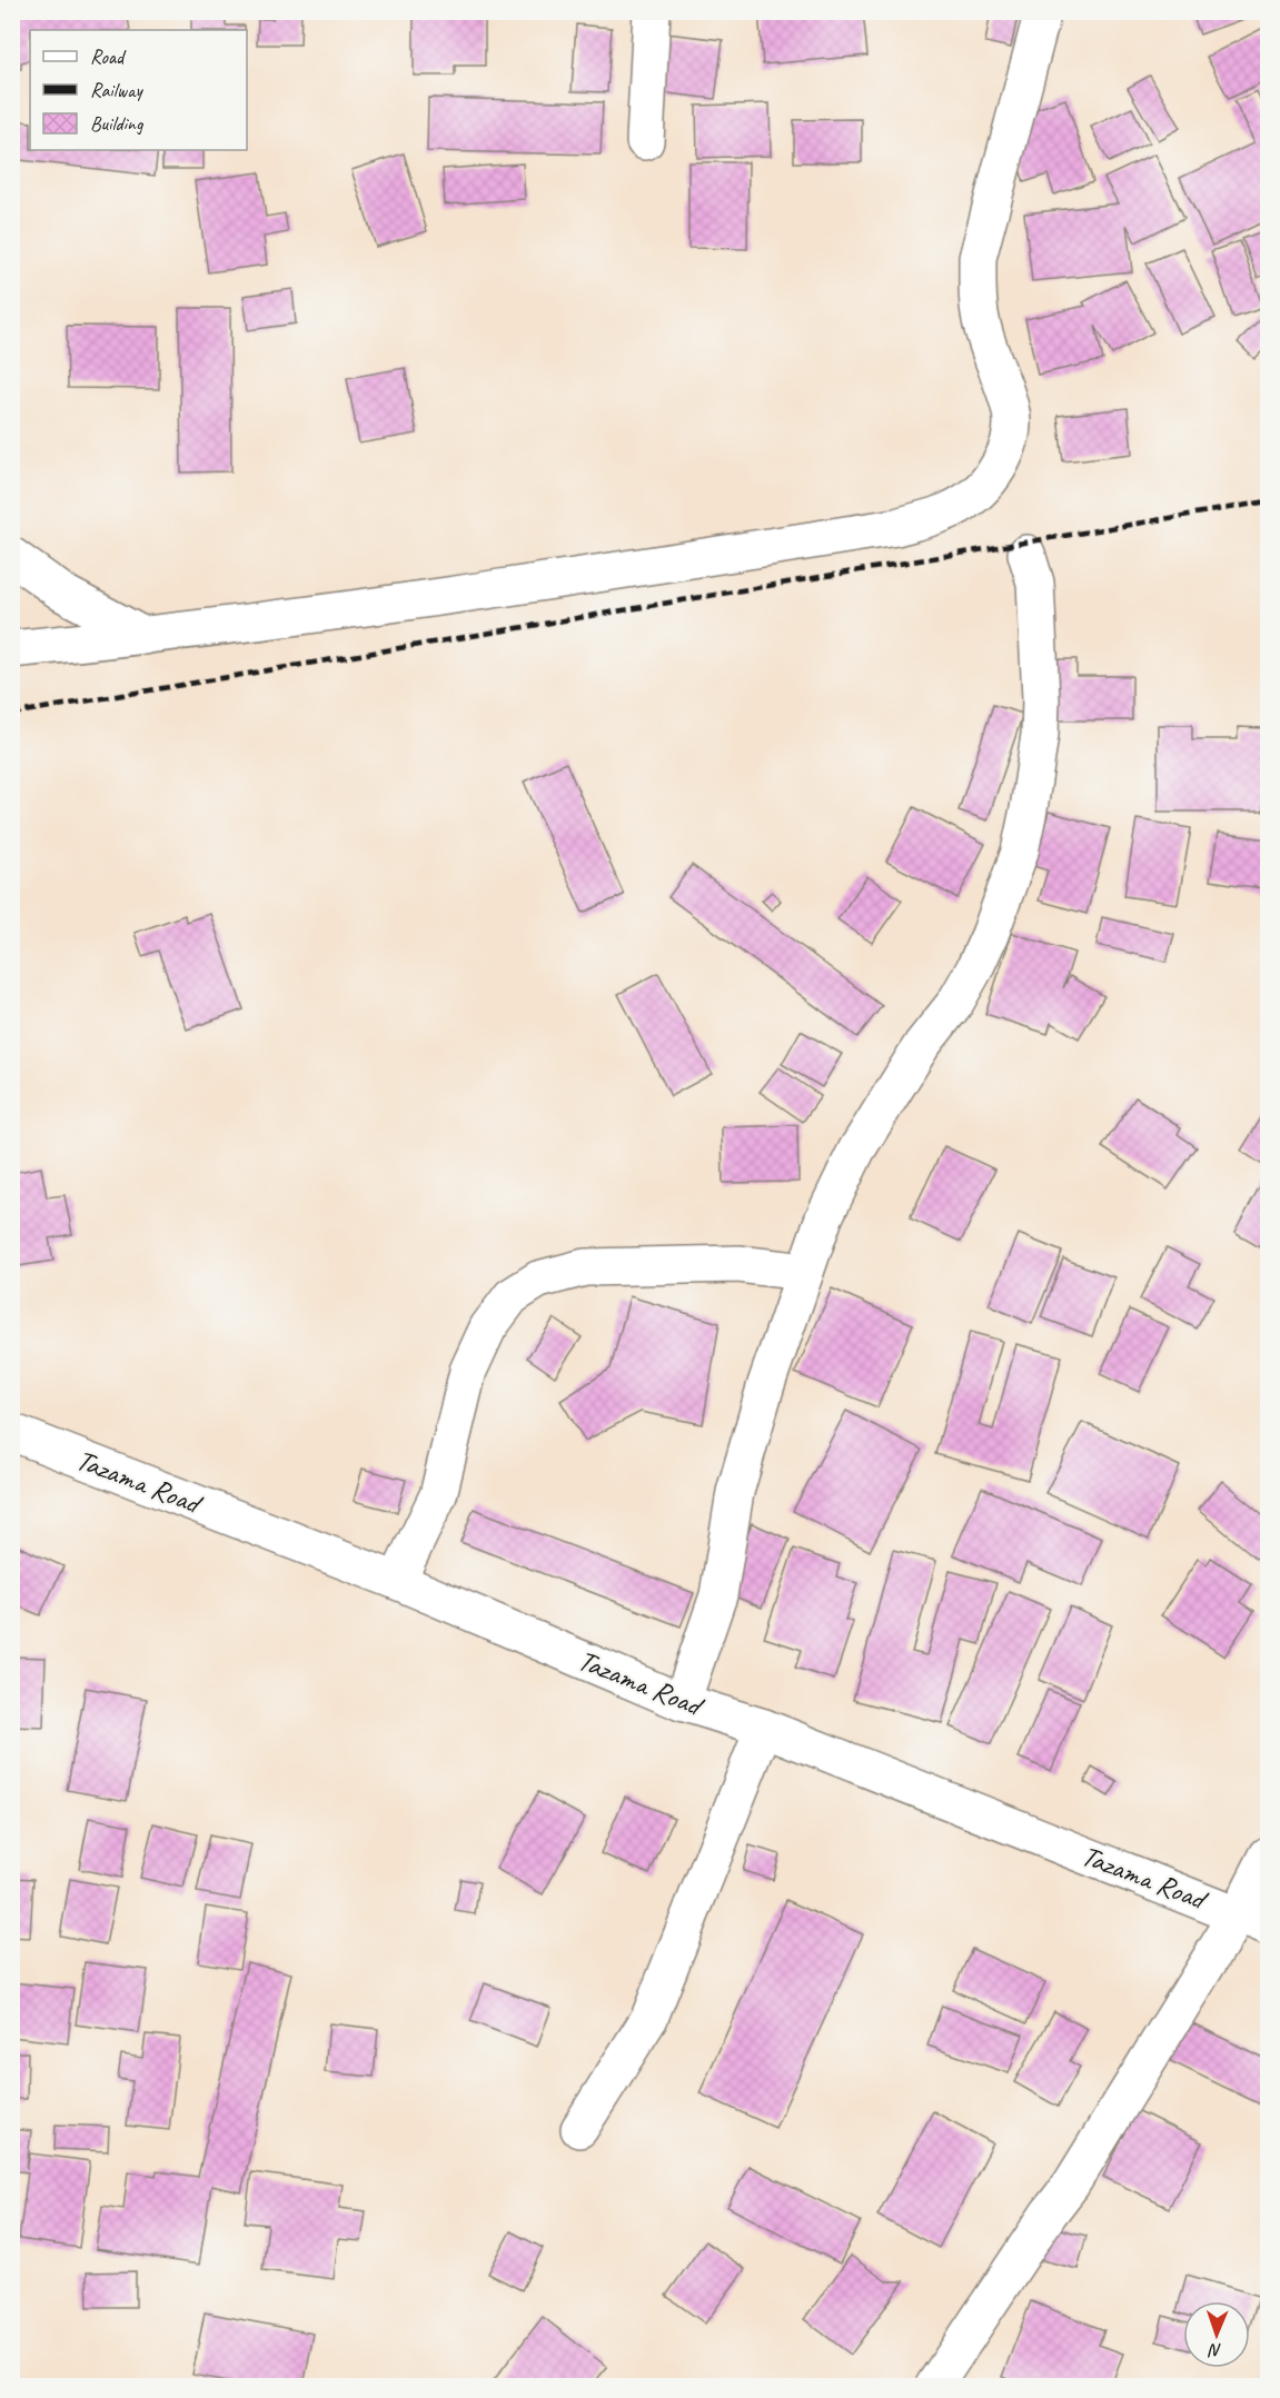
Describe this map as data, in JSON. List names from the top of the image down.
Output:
{
  "streets": {
    "street": ["Tazama Road"]
  },
  "legend": ["Road", "Railway", "Building"],
  "north": "bottom"
}
